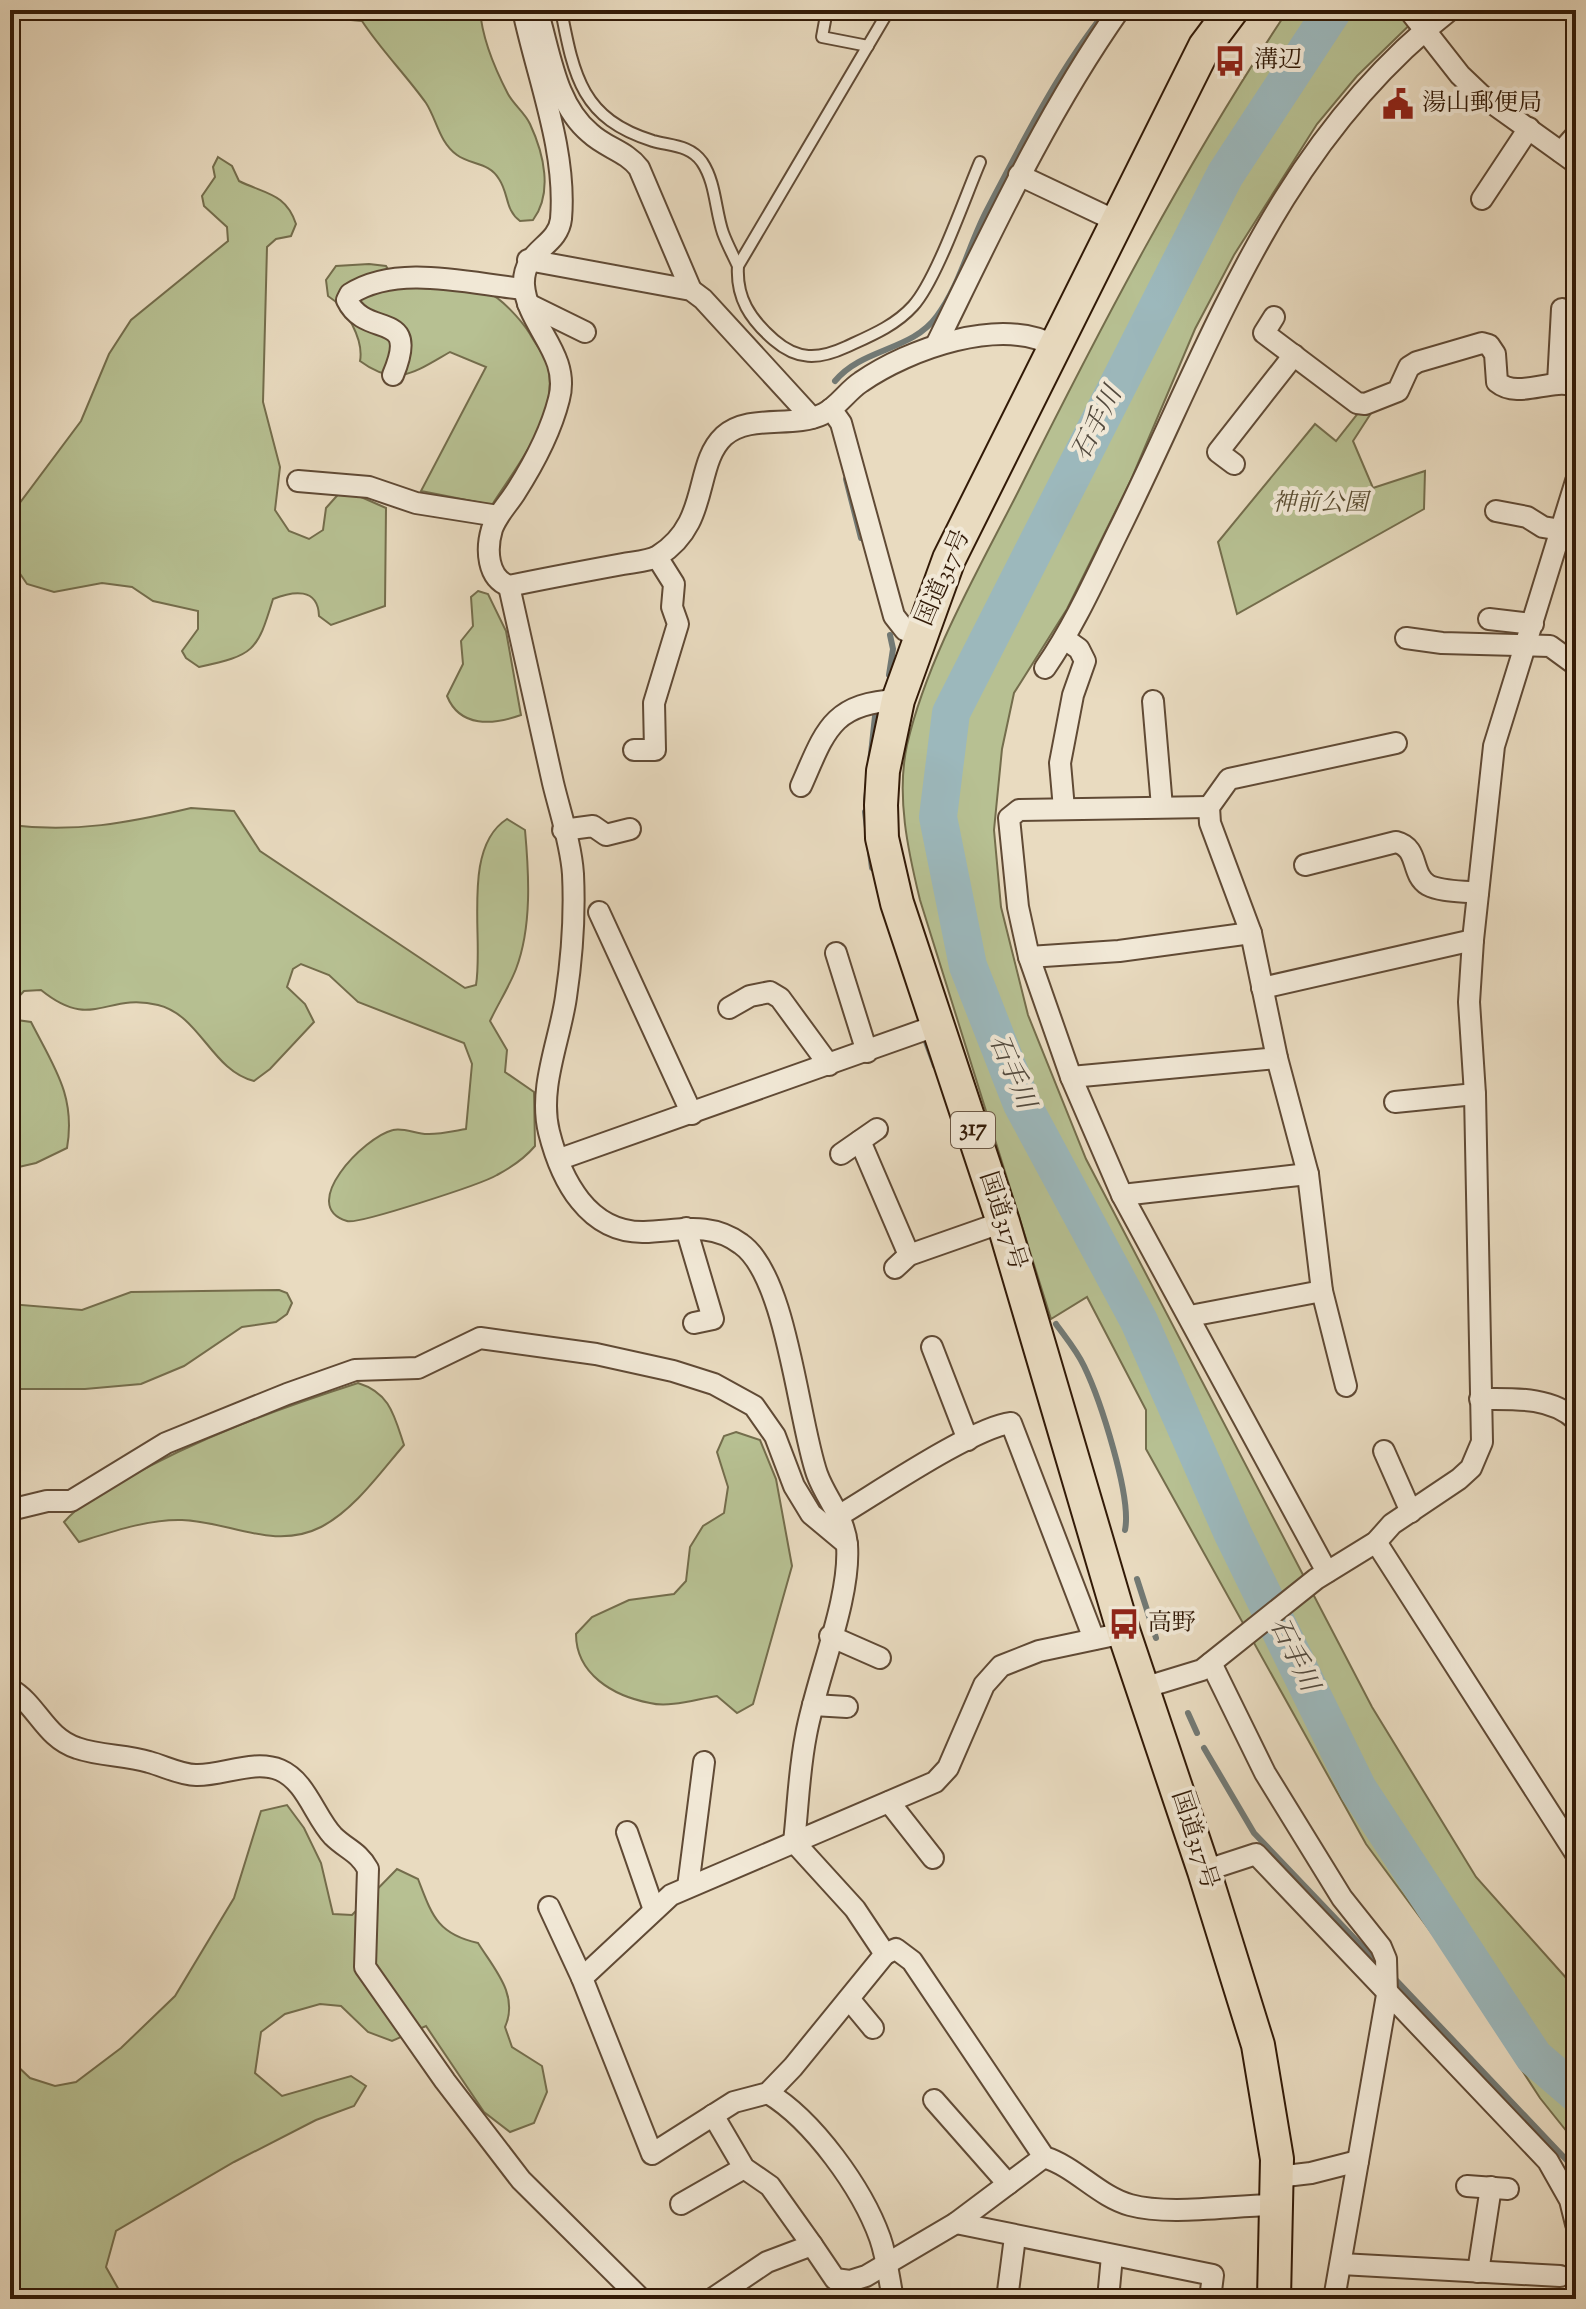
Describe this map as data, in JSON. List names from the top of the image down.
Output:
{
  "streets": {
    "highway": ["国道317号", "317"]
  },
  "water": ["石手川"],
  "parks": ["神前公園"],
  "places": {
    "bus stop": ["溝辺", "高野"],
    "public building": ["湯山郵便局"]
  }
}
